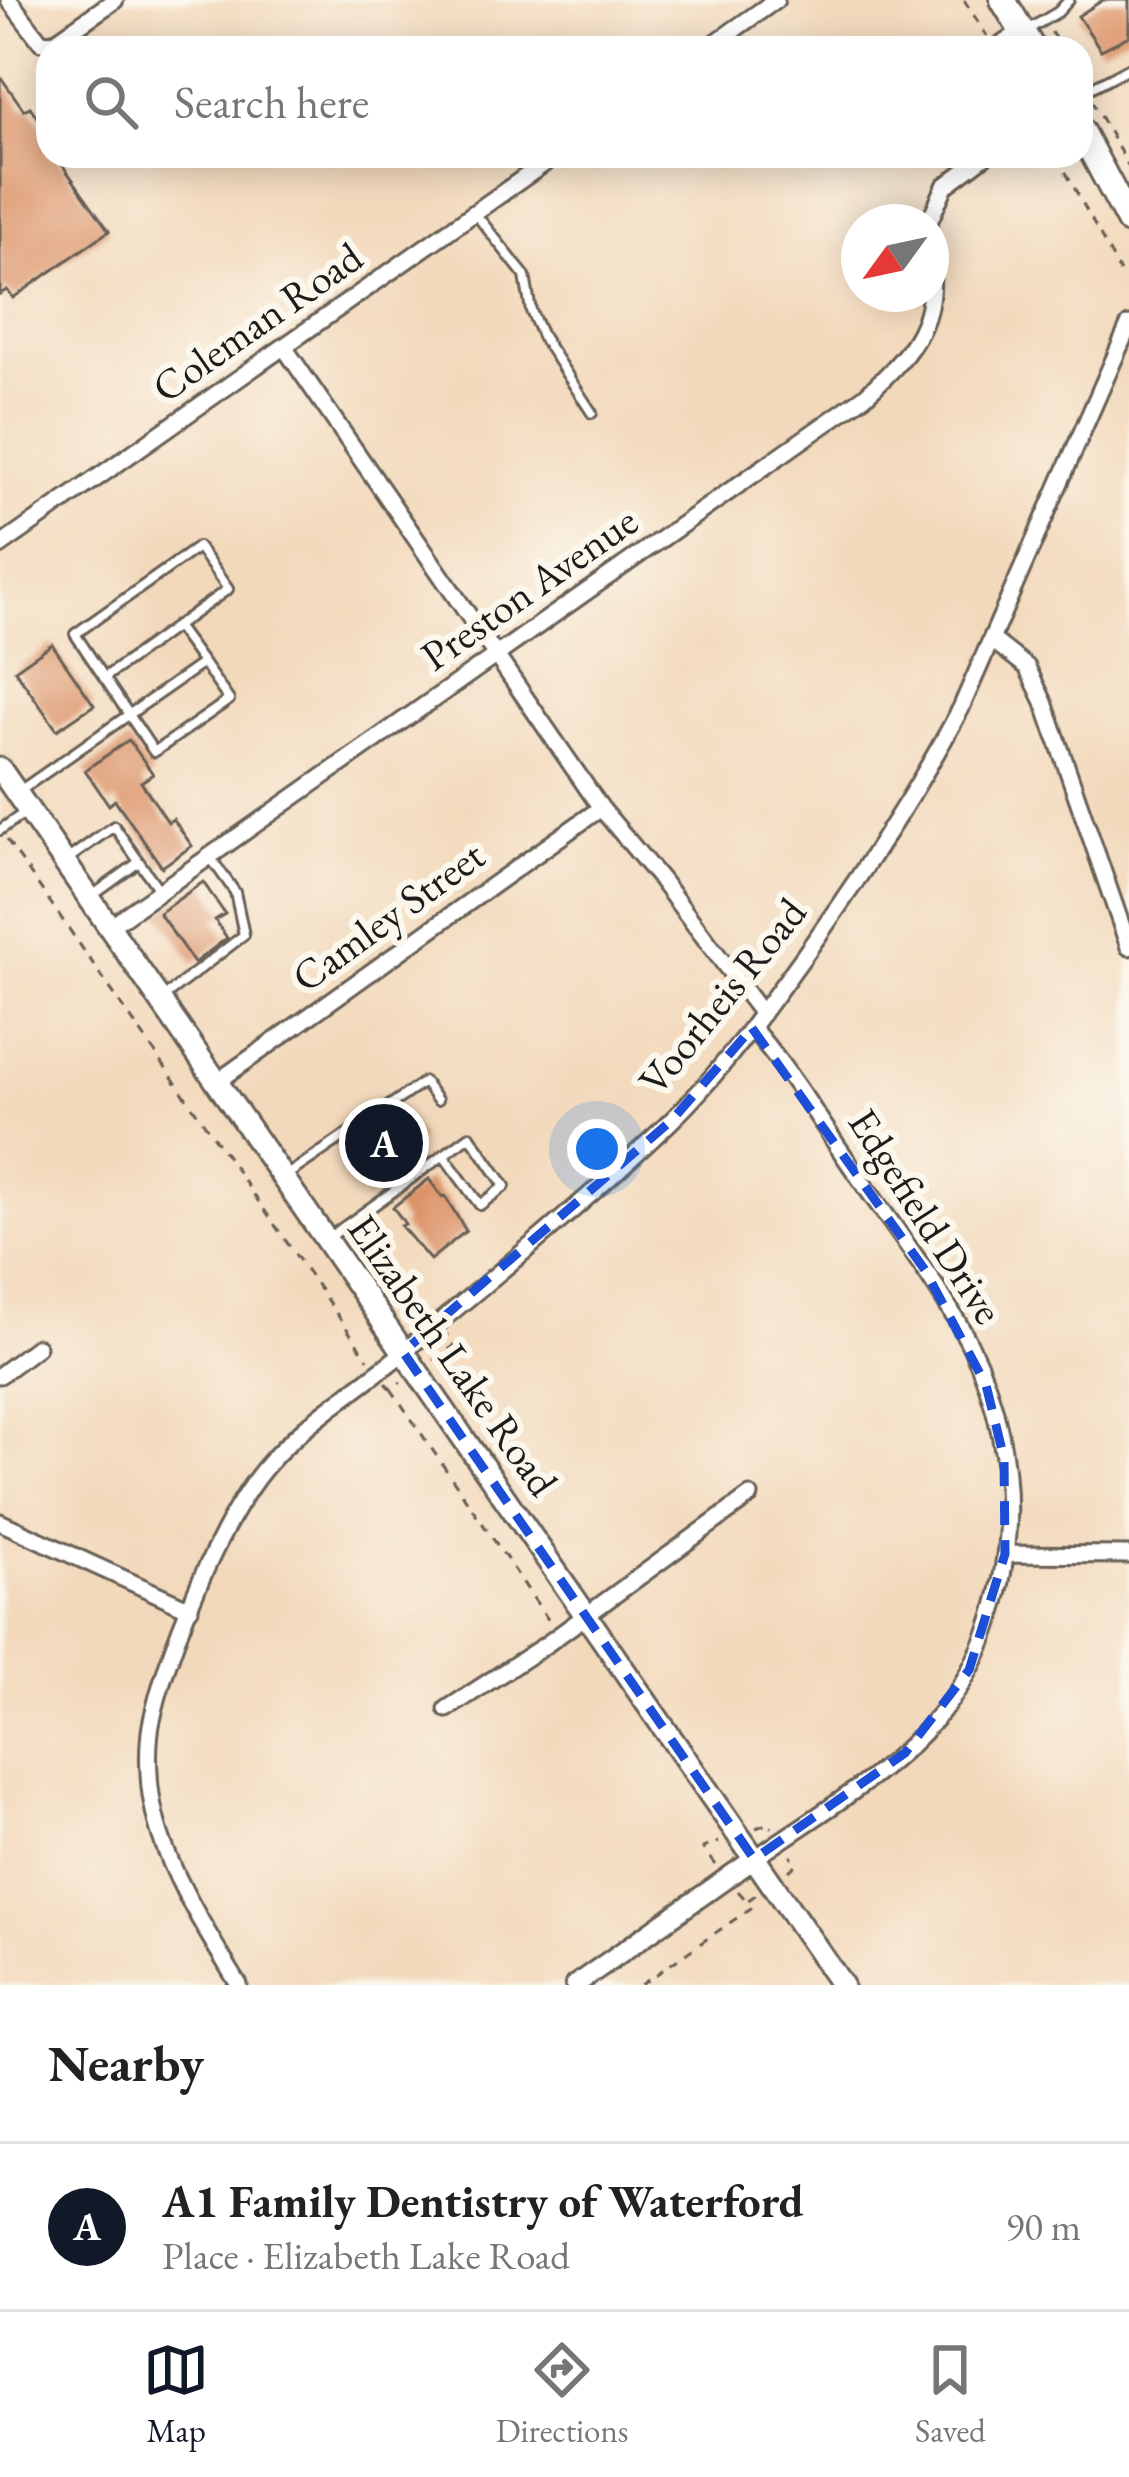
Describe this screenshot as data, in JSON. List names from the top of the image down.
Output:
{
  "streets": {
    "main road": ["Elizabeth Lake Road"],
    "street": [
      "Coleman Road",
      "Preston Avenue",
      "Camley Street",
      "Voorheis Road",
      "Edgefield Drive"
    ]
  },
  "crossings": [
    ["Coleman Road", "Edgefield Drive"],
    ["Preston Avenue", "Edgefield Drive"],
    ["Preston Avenue", "Elizabeth Lake Road"],
    ["Camley Street", "Edgefield Drive"],
    ["Camley Street", "Elizabeth Lake Road"],
    ["Voorheis Road", "Edgefield Drive"],
    ["Voorheis Road", "Elizabeth Lake Road"],
    ["Edgefield Drive", "Elizabeth Lake Road"]
  ],
  "north": "bottom left",
  "page": {
    "search": "Search here",
    "pins": "A",
    "heading": "Nearby",
    "list": [
      {
        "mark": "A",
        "name": "A1 Family Dentistry of Waterford",
        "note": "Place · Elizabeth Lake Road",
        "value": "90 m"
      }
    ],
    "nav": ["Map", "Directions", "Saved"]
  }
}
